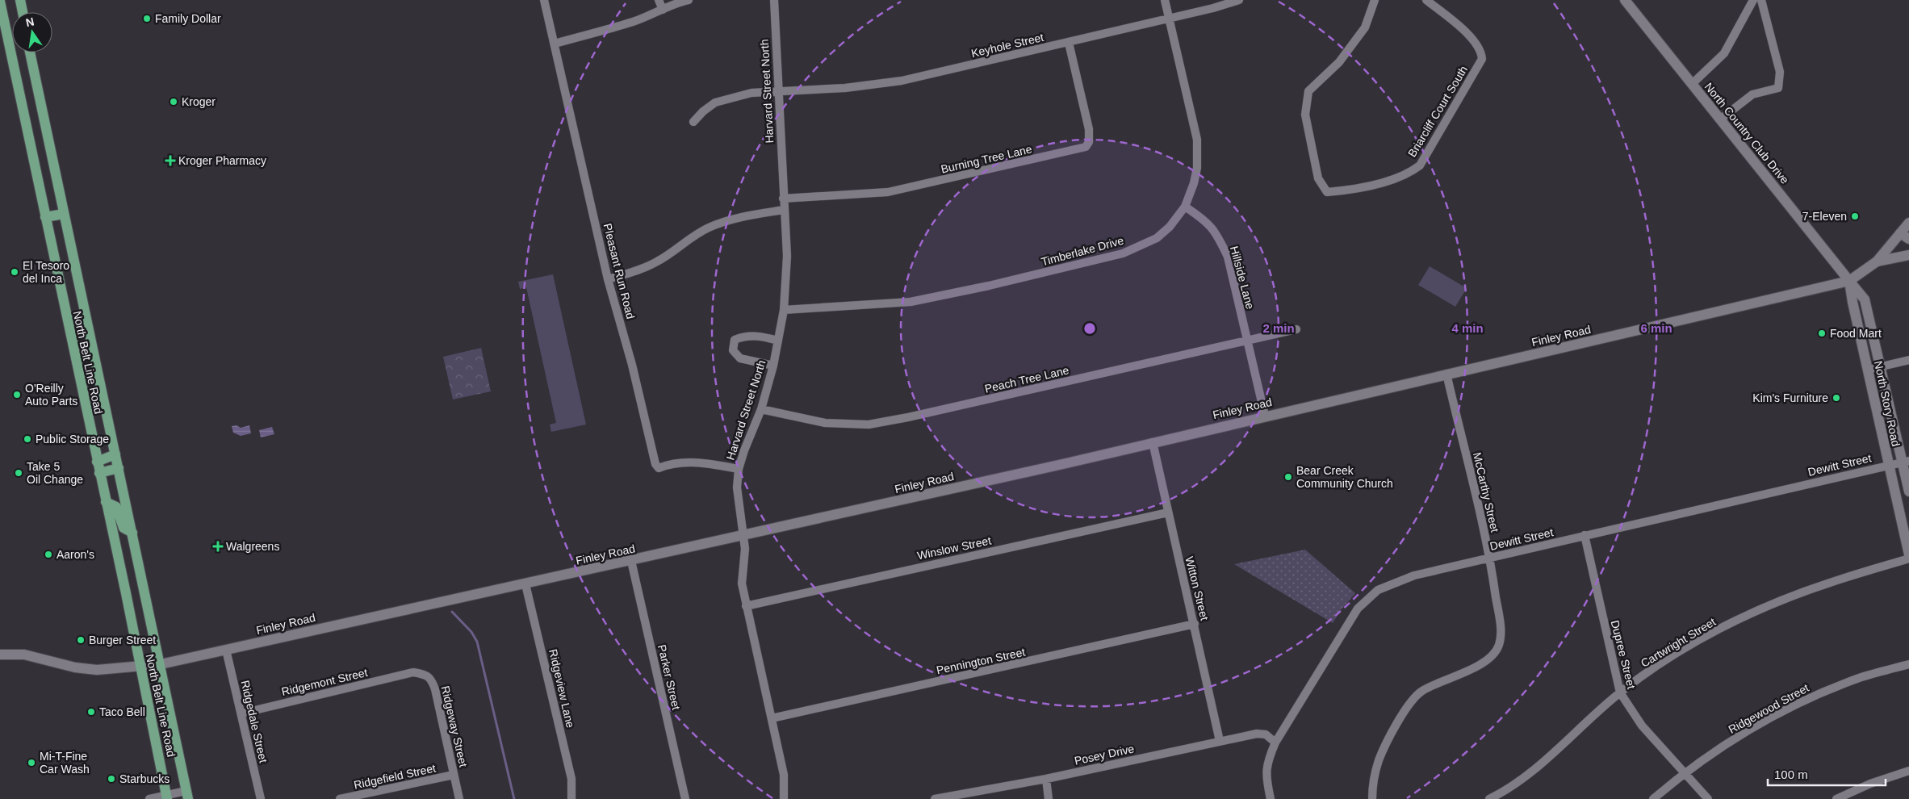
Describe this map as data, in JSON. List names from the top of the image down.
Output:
{
  "streets": {
    "main road": ["North Belt Line Road"],
    "street": [
      "Keyhole Street",
      "Harvard Street North",
      "Briarcliff Court South",
      "North Country Club Drive",
      "Burning Tree Lane",
      "Timberlake Drive",
      "Pleasant Run Road",
      "Hillside Lane",
      "Finley Road",
      "Peach Tree Lane",
      "North Story Road",
      "Dewitt Street",
      "McCarthy Street",
      "Winslow Street",
      "Witton Street",
      "Cartwright Street",
      "Dupree Street",
      "Pennington Street",
      "Parker Street",
      "Ridgemont Street",
      "Ridgeview Lane",
      "Ridgewood Street",
      "Ridgedale Street",
      "Ridgeway Street",
      "Posey Drive",
      "Ridgefield Street"
    ]
  },
  "crossings": [
    ["Keyhole Street", "Harvard Street North"],
    ["Keyhole Street", "Burning Tree Lane"],
    ["Keyhole Street", "Timberlake Drive"],
    ["Harvard Street North", "Burning Tree Lane"],
    ["Harvard Street North", "Timberlake Drive"],
    ["Harvard Street North", "Pleasant Run Road"],
    ["Harvard Street North", "Finley Road"],
    ["Harvard Street North", "Peach Tree Lane"],
    ["Harvard Street North", "Winslow Street"],
    ["Harvard Street North", "Pennington Street"],
    ["North Country Club Drive", "Finley Road"],
    ["North Country Club Drive", "North Story Road"],
    ["Timberlake Drive", "Hillside Lane"],
    ["Hillside Lane", "Finley Road"],
    ["Hillside Lane", "Peach Tree Lane"],
    ["Finley Road", "North Belt Line Road"],
    ["Finley Road", "North Story Road"],
    ["Finley Road", "McCarthy Street"],
    ["Finley Road", "Witton Street"],
    ["Finley Road", "Parker Street"],
    ["Finley Road", "Ridgeview Lane"],
    ["Finley Road", "Ridgedale Street"],
    ["North Story Road", "Dewitt Street"],
    ["Dewitt Street", "McCarthy Street"],
    ["Dewitt Street", "Dupree Street"],
    ["Dewitt Street", "Posey Drive"],
    ["Winslow Street", "Witton Street"],
    ["Witton Street", "Pennington Street"],
    ["Witton Street", "Posey Drive"],
    ["Cartwright Street", "Dupree Street"],
    ["Dupree Street", "Ridgewood Street"],
    ["Ridgemont Street", "Ridgedale Street"],
    ["Ridgemont Street", "Ridgeway Street"],
    ["Ridgeway Street", "Ridgefield Street"]
  ],
  "places": {
    "other": [
      "Family Dollar",
      "Kroger",
      "7-Eleven",
      "El Tesoro del Inca",
      "Food Mart",
      "O'Reilly Auto Parts",
      "Kim's Furniture",
      "Public Storage",
      "Take 5 Oil Change",
      "Bear Creek Community Church",
      "Aaron's",
      "Burger Street",
      "Taco Bell",
      "Mi-T-Fine Car Wash",
      "Starbucks"
    ],
    "health": ["Kroger Pharmacy", "Walgreens"]
  },
  "scale_bar": "100 m",
  "north": "top",
  "rings": ["2 min", "4 min", "6 min"]
}
